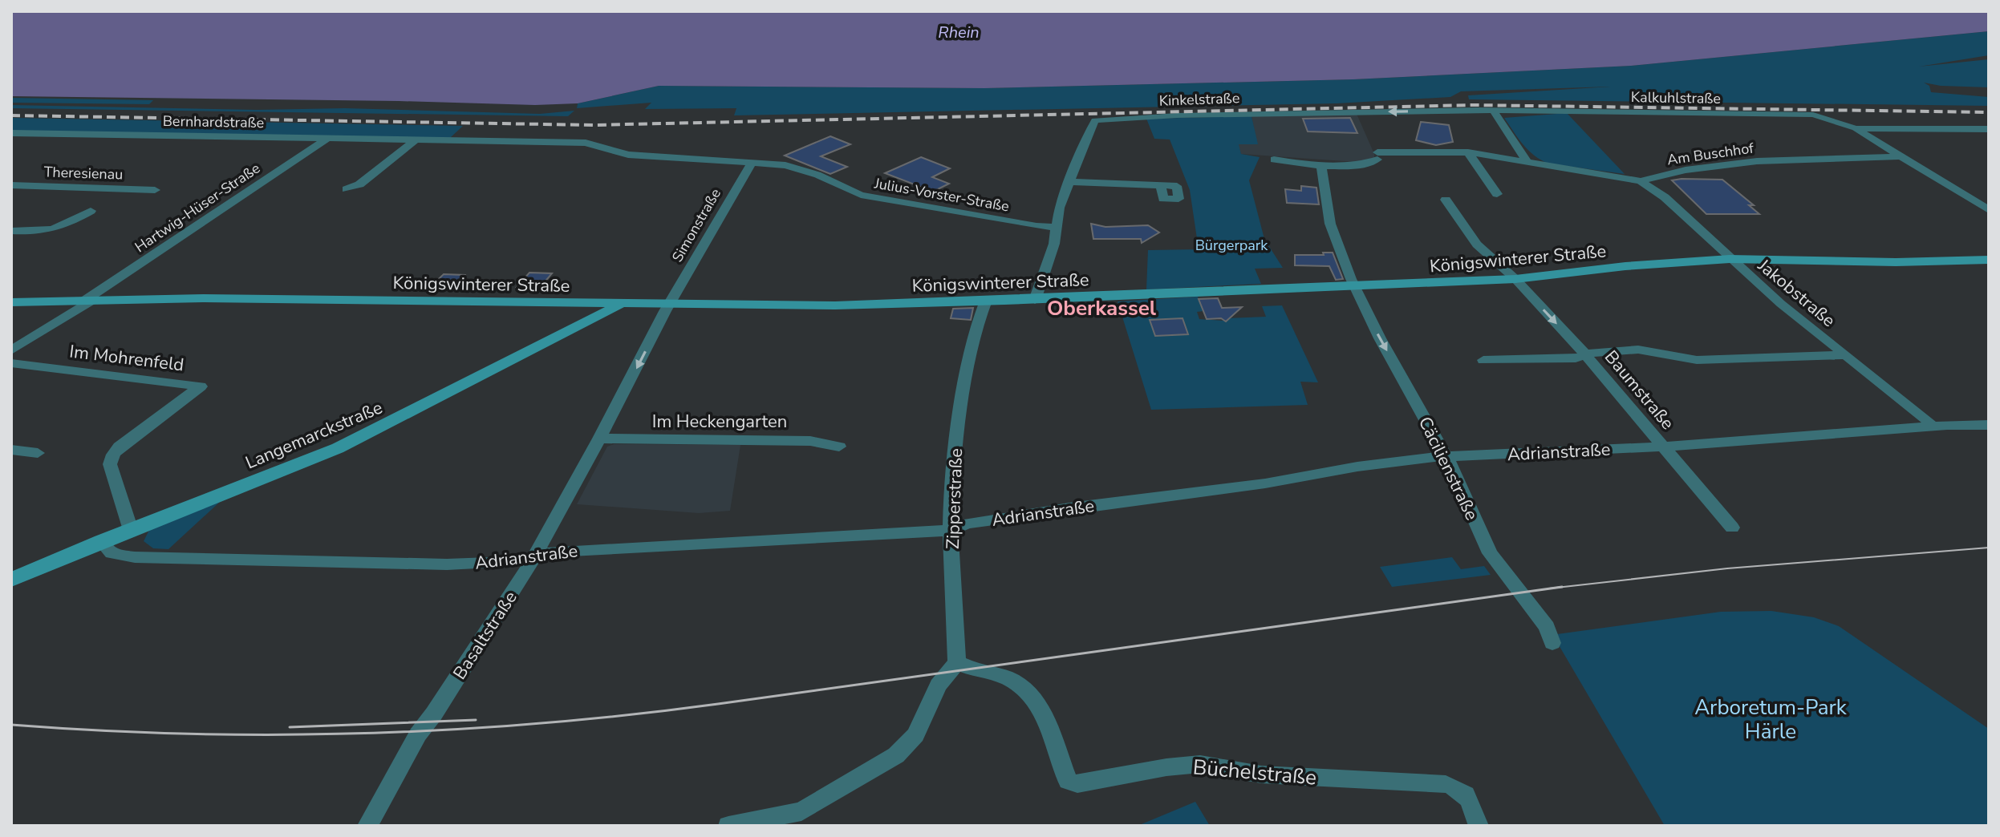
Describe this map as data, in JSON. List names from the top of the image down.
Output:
{
  "streets": {
    "main road": ["Königswinterer Straße", "Langemarckstraße"],
    "street": [
      "Kalkuhlstraße",
      "Kinkelstraße",
      "Bernhardstraße",
      "Am Buschhof",
      "Theresienau",
      "Julius-Vorster-Straße",
      "Hartwig-Hüser-Straße",
      "Simonstraße",
      "Jakobstraße",
      "Im Mohrenfeld",
      "Baumstraße",
      "Im Heckengarten",
      "Adrianstraße",
      "Cäcilienstraße",
      "Zipperstraße",
      "Basaltstraße",
      "Büchelstraße"
    ]
  },
  "crossings": [
    ["Kalkuhlstraße", "Kinkelstraße"],
    ["Kalkuhlstraße", "Am Buschhof"],
    ["Kinkelstraße", "Julius-Vorster-Straße"],
    ["Kinkelstraße", "Königswinterer Straße"],
    ["Bernhardstraße", "Julius-Vorster-Straße"],
    ["Bernhardstraße", "Hartwig-Hüser-Straße"],
    ["Bernhardstraße", "Simonstraße"],
    ["Am Buschhof", "Jakobstraße"],
    ["Am Buschhof", "Cäcilienstraße"],
    ["Julius-Vorster-Straße", "Simonstraße"],
    ["Hartwig-Hüser-Straße", "Königswinterer Straße"],
    ["Simonstraße", "Königswinterer Straße"],
    ["Simonstraße", "Basaltstraße"],
    ["Königswinterer Straße", "Jakobstraße"],
    ["Königswinterer Straße", "Baumstraße"],
    ["Königswinterer Straße", "Langemarckstraße"],
    ["Königswinterer Straße", "Cäcilienstraße"],
    ["Königswinterer Straße", "Zipperstraße"],
    ["Königswinterer Straße", "Basaltstraße"],
    ["Jakobstraße", "Adrianstraße"],
    ["Im Mohrenfeld", "Langemarckstraße"],
    ["Baumstraße", "Adrianstraße"],
    ["Im Heckengarten", "Basaltstraße"],
    ["Langemarckstraße", "Adrianstraße"],
    ["Adrianstraße", "Cäcilienstraße"],
    ["Adrianstraße", "Zipperstraße"],
    ["Adrianstraße", "Basaltstraße"],
    ["Zipperstraße", "Büchelstraße"]
  ],
  "one_way": ["Kinkelstraße", "Cäcilienstraße"],
  "districts": ["Oberkassel"],
  "water": ["Rhein"],
  "parks": ["Bürgerpark", "Arboretum-Park Härle"]
}
